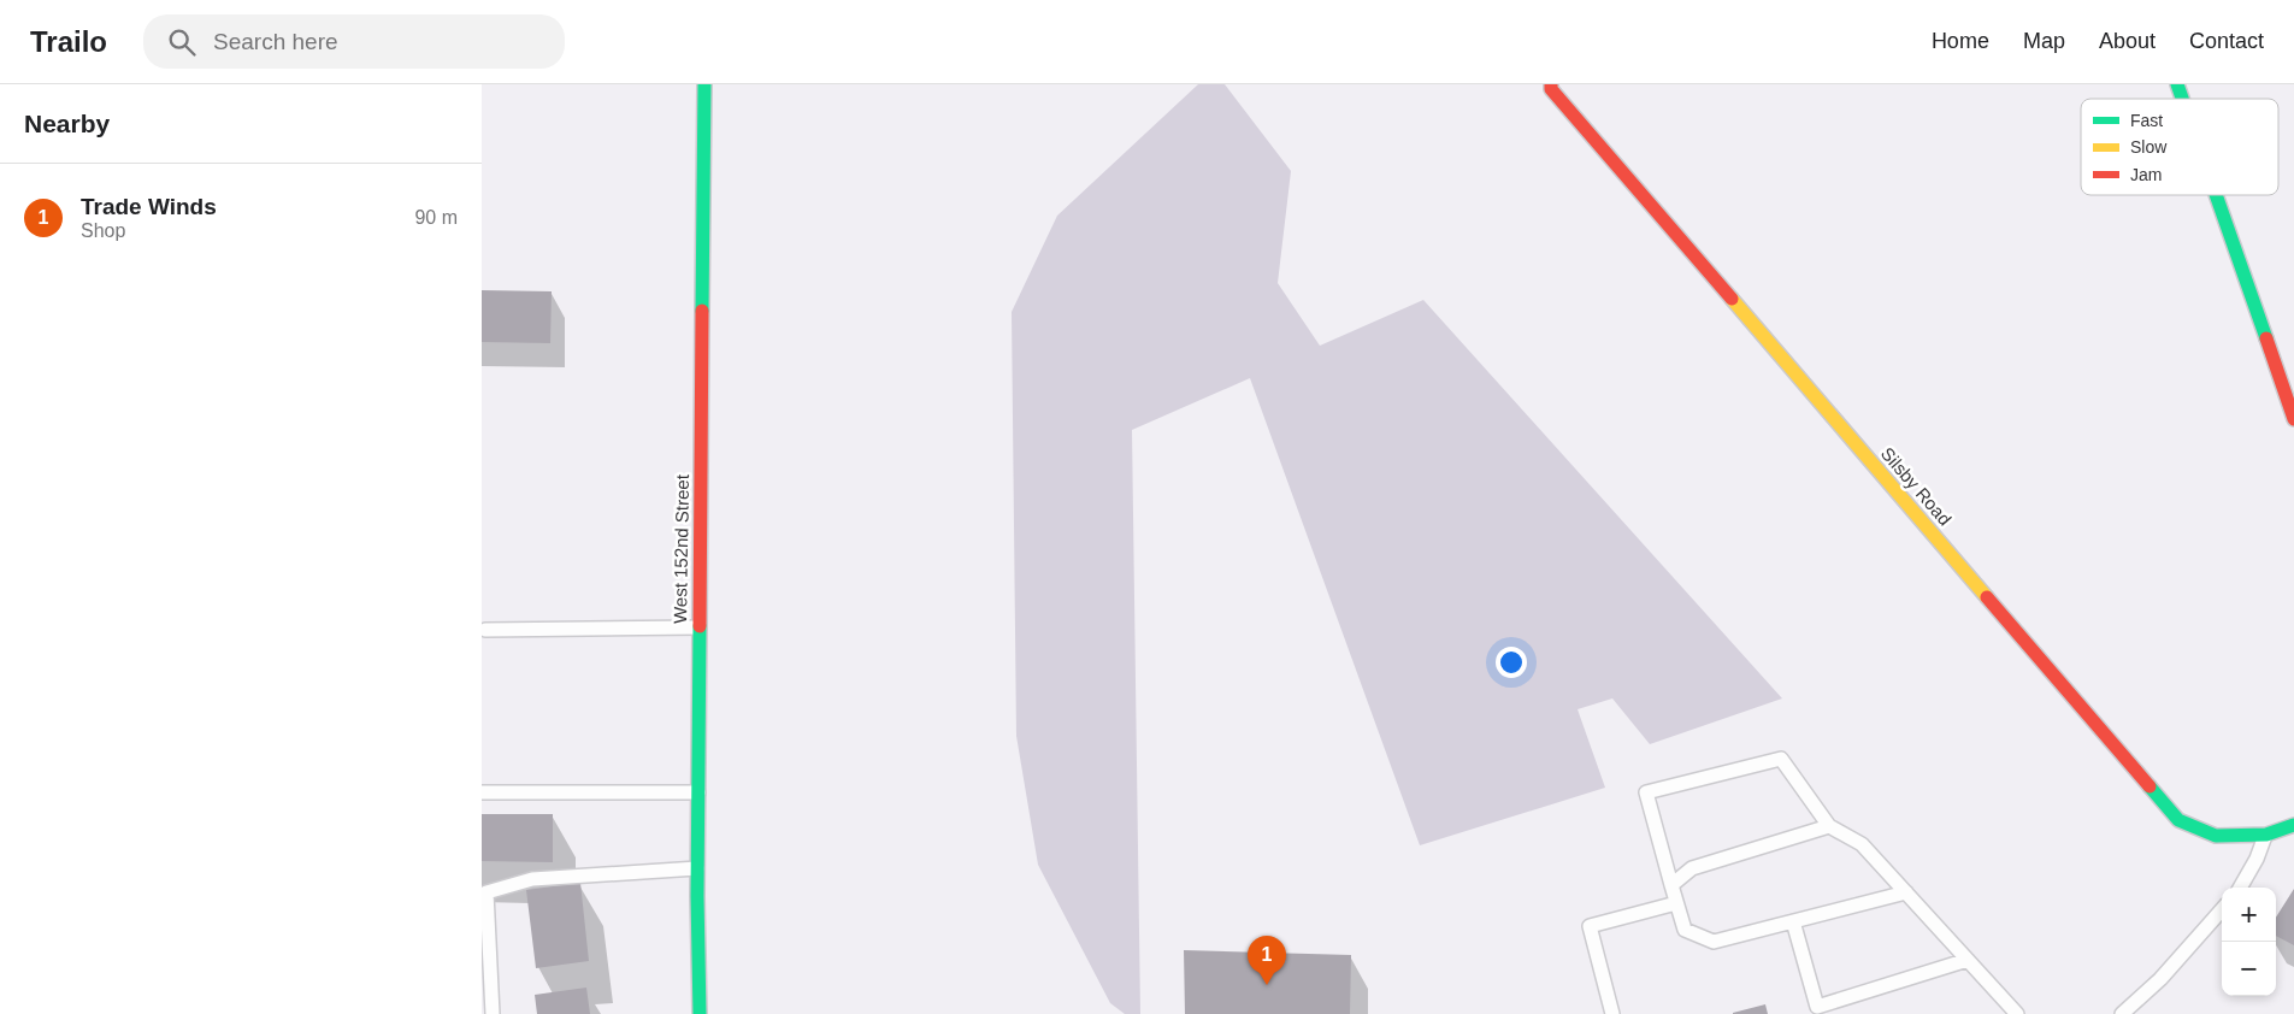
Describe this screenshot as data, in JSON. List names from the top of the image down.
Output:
{
  "streets": {
    "street": ["Silsby Road", "West 152nd Street"]
  },
  "legend": ["Fast", "Slow", "Jam"],
  "page": {
    "header": "Trailo",
    "search": "Search here",
    "nav": [
      "Home",
      "Map",
      "About",
      "Contact"
    ],
    "heading": "Nearby",
    "list": [
      {
        "mark": "1",
        "name": "Trade Winds",
        "note": "Shop",
        "value": "90 m"
      }
    ],
    "map_buttons": ["+", "−"],
    "pins": "1"
  }
}
